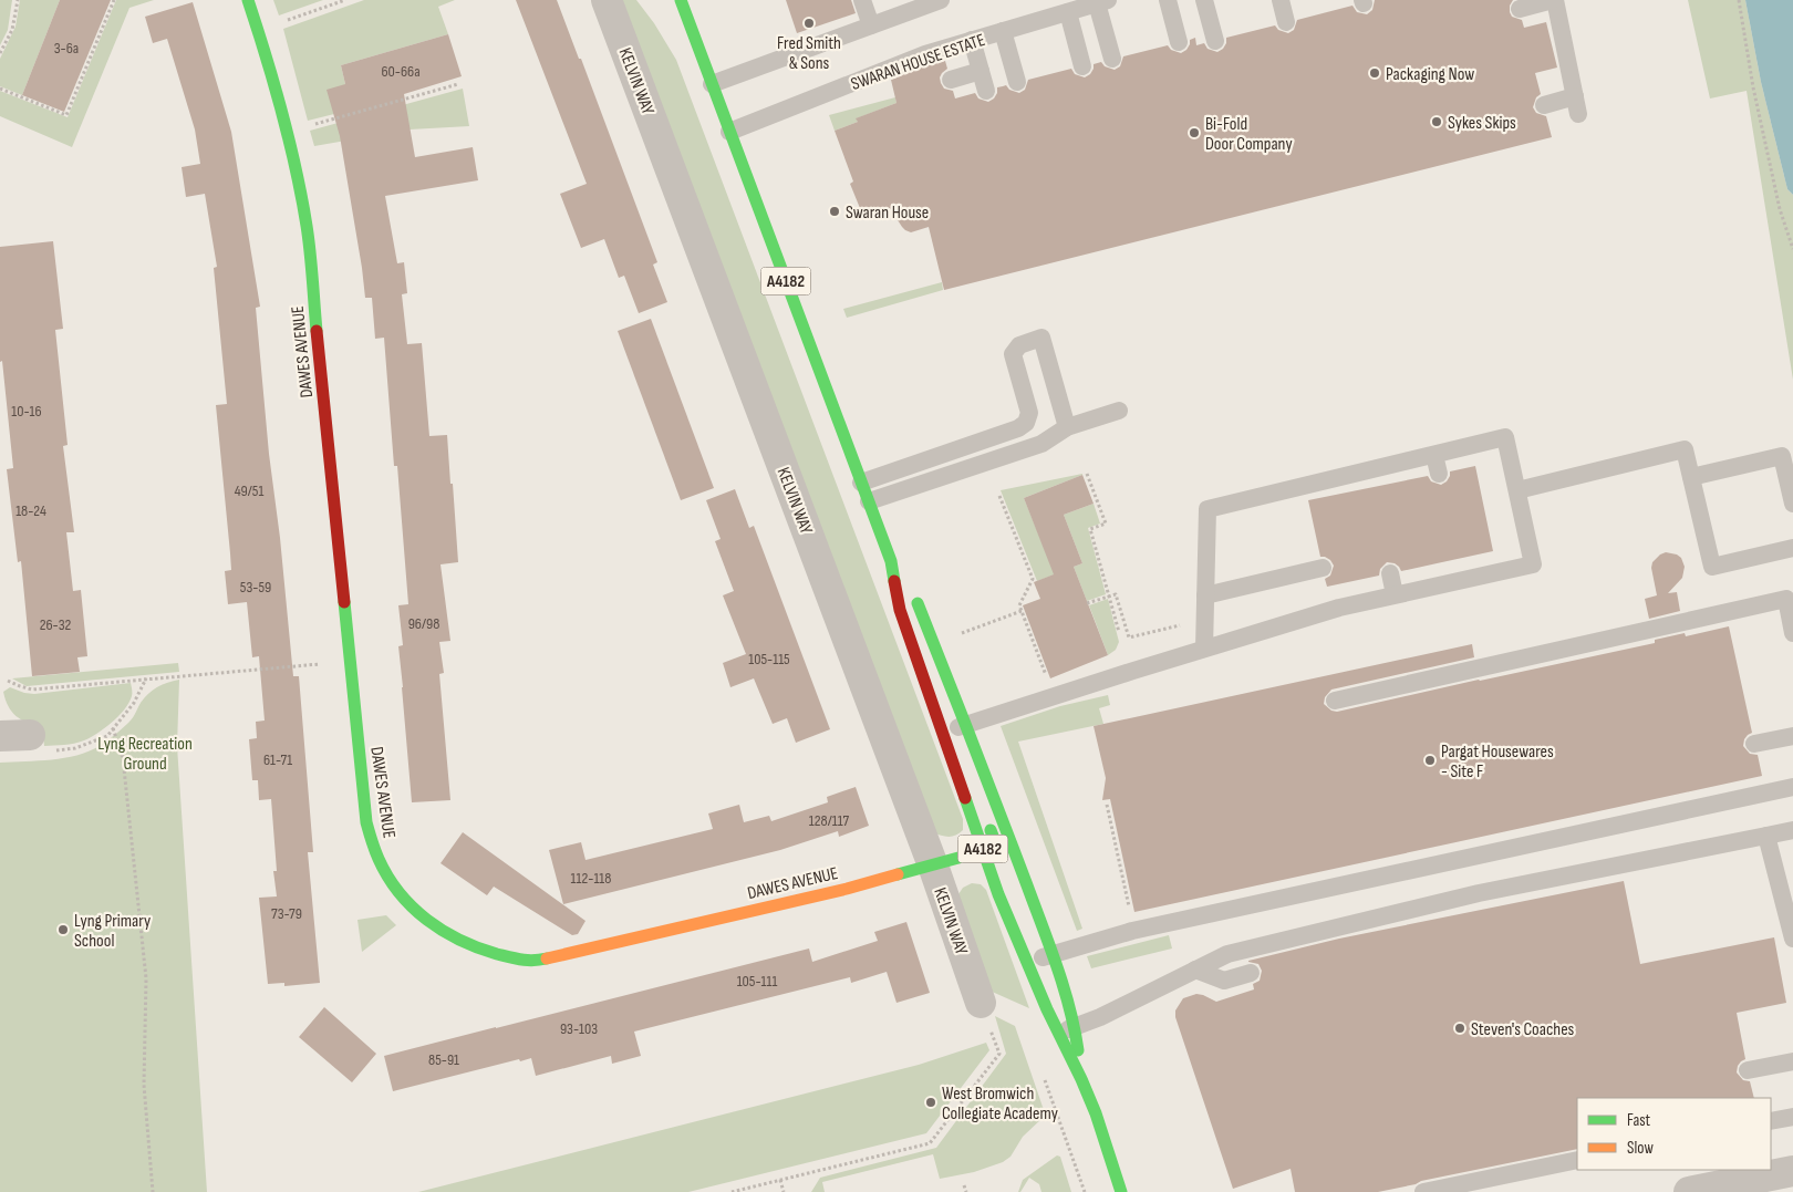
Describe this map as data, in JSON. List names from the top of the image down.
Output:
{
  "streets": {
    "main road": ["A4182", "DAWES AVENUE"],
    "street": ["KELVIN WAY"],
    "lane": ["SWARAN HOUSE ESTATE"]
  },
  "crossings": [
    ["SWARAN HOUSE ESTATE", "A4182"],
    ["KELVIN WAY", "DAWES AVENUE"],
    ["A4182", "DAWES AVENUE"]
  ],
  "parks": ["Lyng Recreation Ground"],
  "places": [
    "Fred Smith & Sons",
    "Packaging Now",
    "Sykes Skips",
    "Bi-Fold Door Company",
    "Swaran House",
    "Pargat Housewares - Site F",
    "Lyng Primary School",
    "Steven's Coaches",
    "West Bromwich Collegiate Academy"
  ],
  "house_numbers": [
    "3-6a",
    "60-66a",
    "10-16",
    "49/51",
    "18-24",
    "53-59",
    "96/98",
    "26-32",
    "105-115",
    "61-71",
    "128/117",
    "112-118",
    "73-79",
    "105-111",
    "93-103",
    "85-91"
  ],
  "legend": ["Fast", "Slow"]
}
